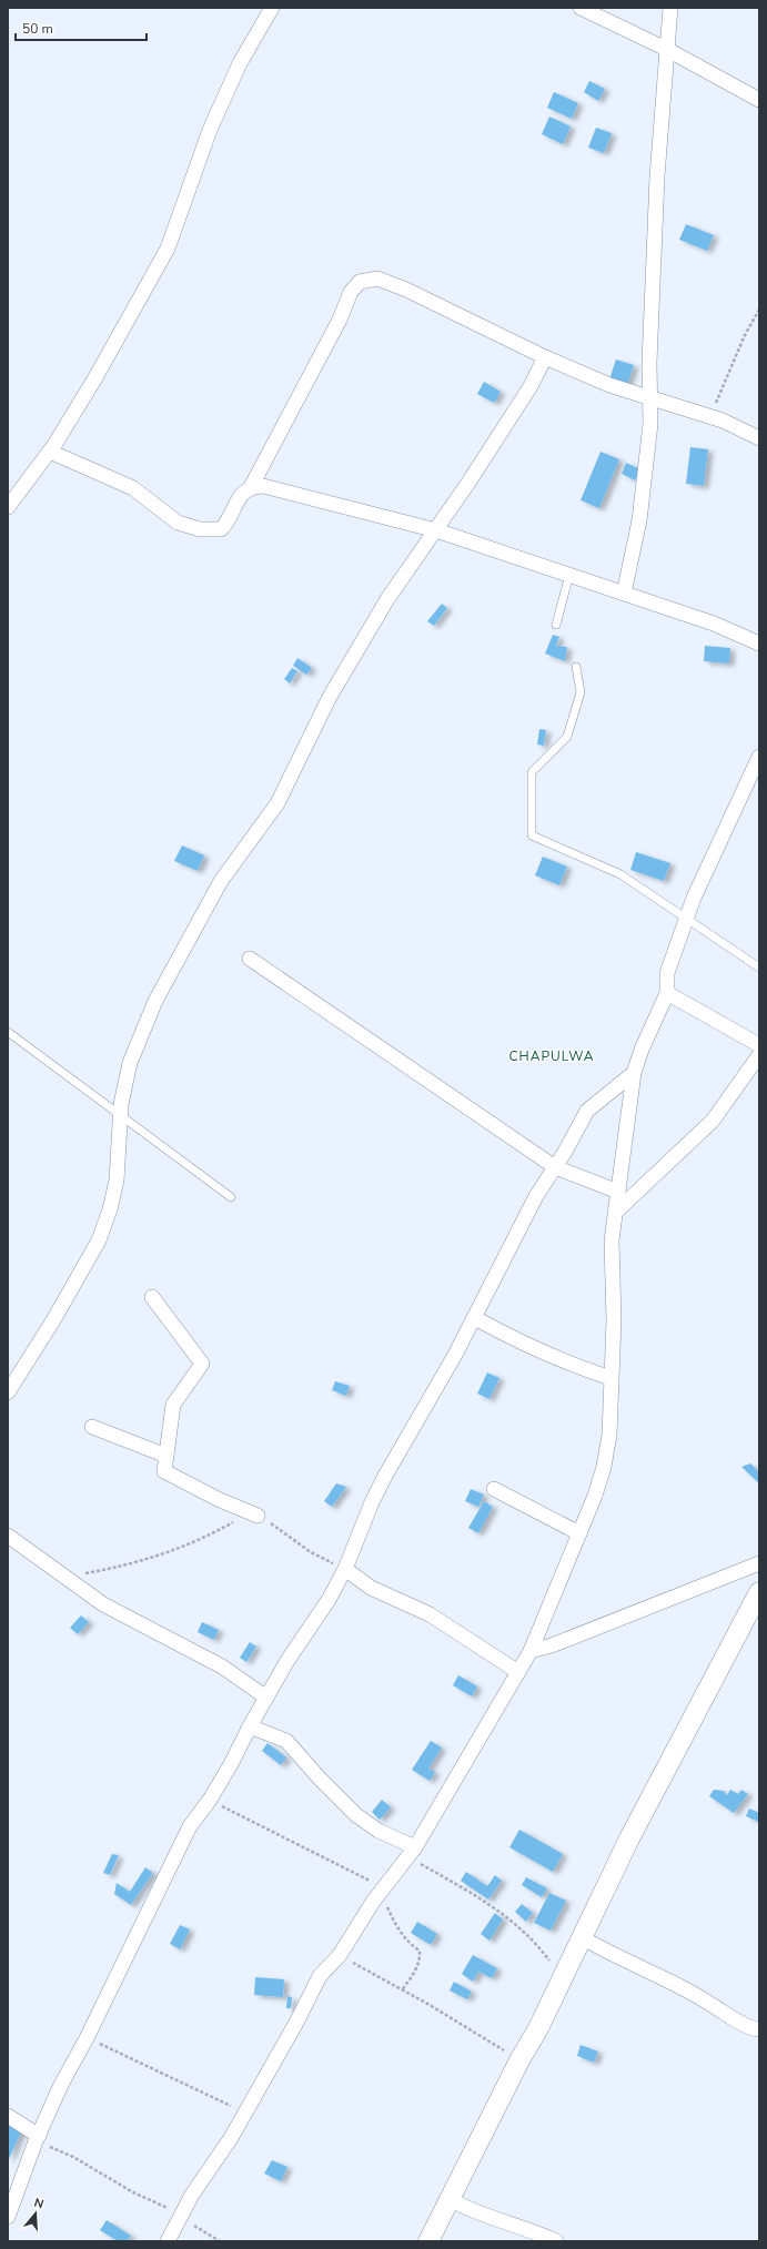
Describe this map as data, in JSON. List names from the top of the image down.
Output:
{
  "districts": ["CHAPULWA"],
  "scale_bar": "50 m",
  "north": "top"
}
